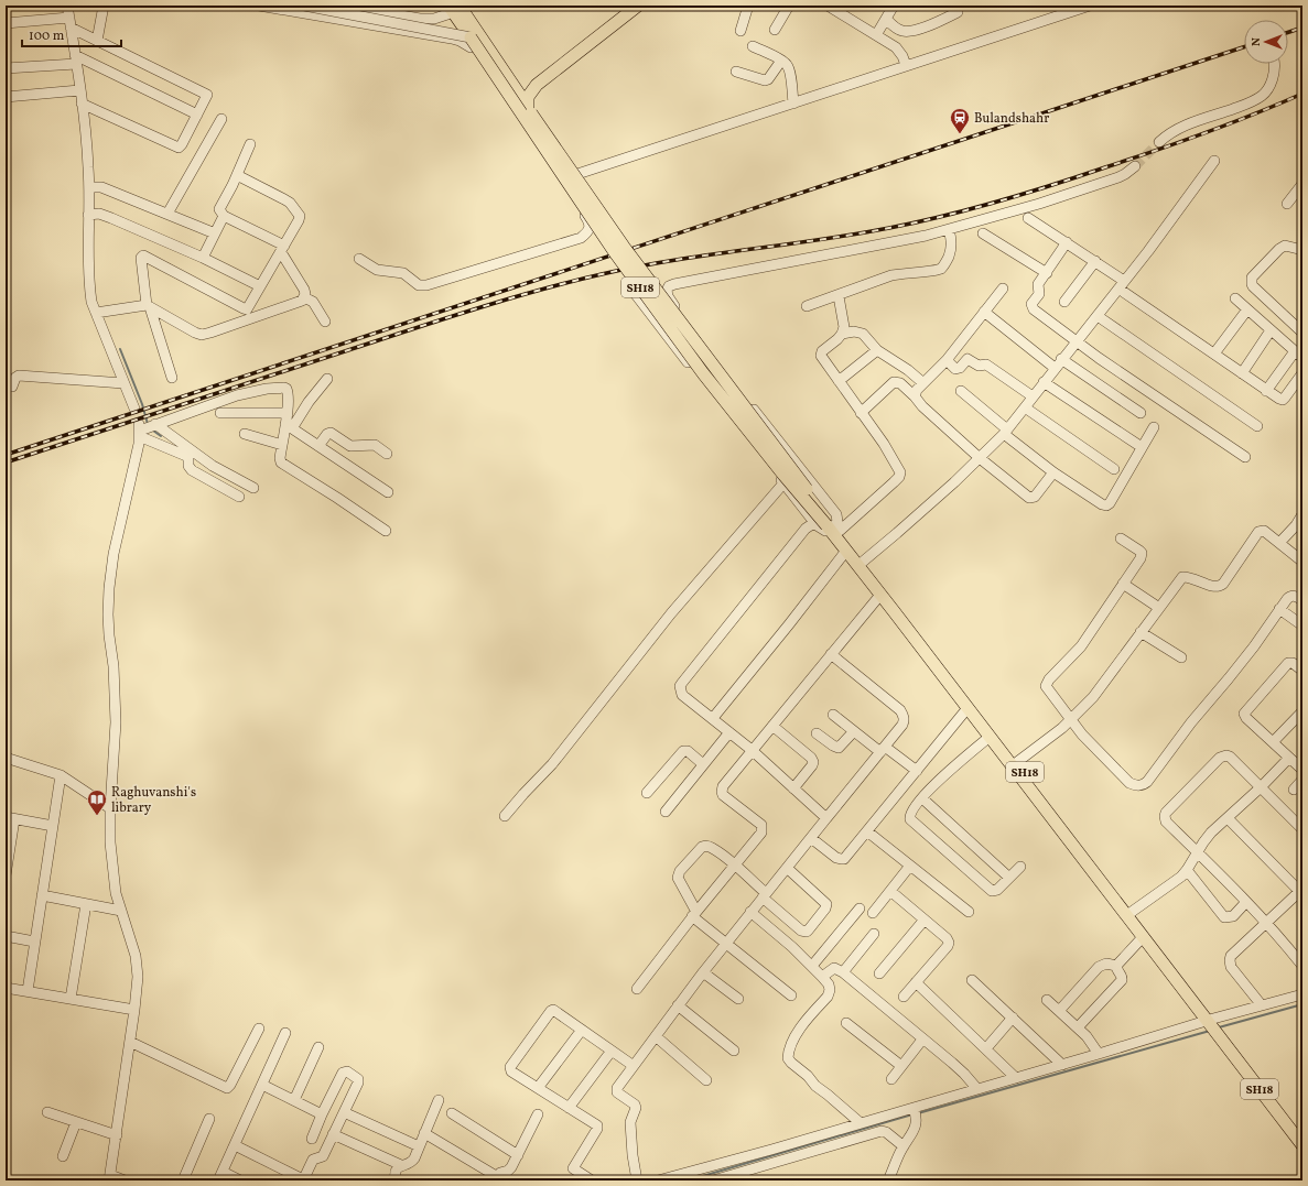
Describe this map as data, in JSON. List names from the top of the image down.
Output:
{
  "streets": {
    "main road": ["SH18"]
  },
  "places": {
    "station": ["Bulandshahr"],
    "library": ["Raghuvanshi's library"]
  },
  "scale_bar": "100 m",
  "north": "left"
}
